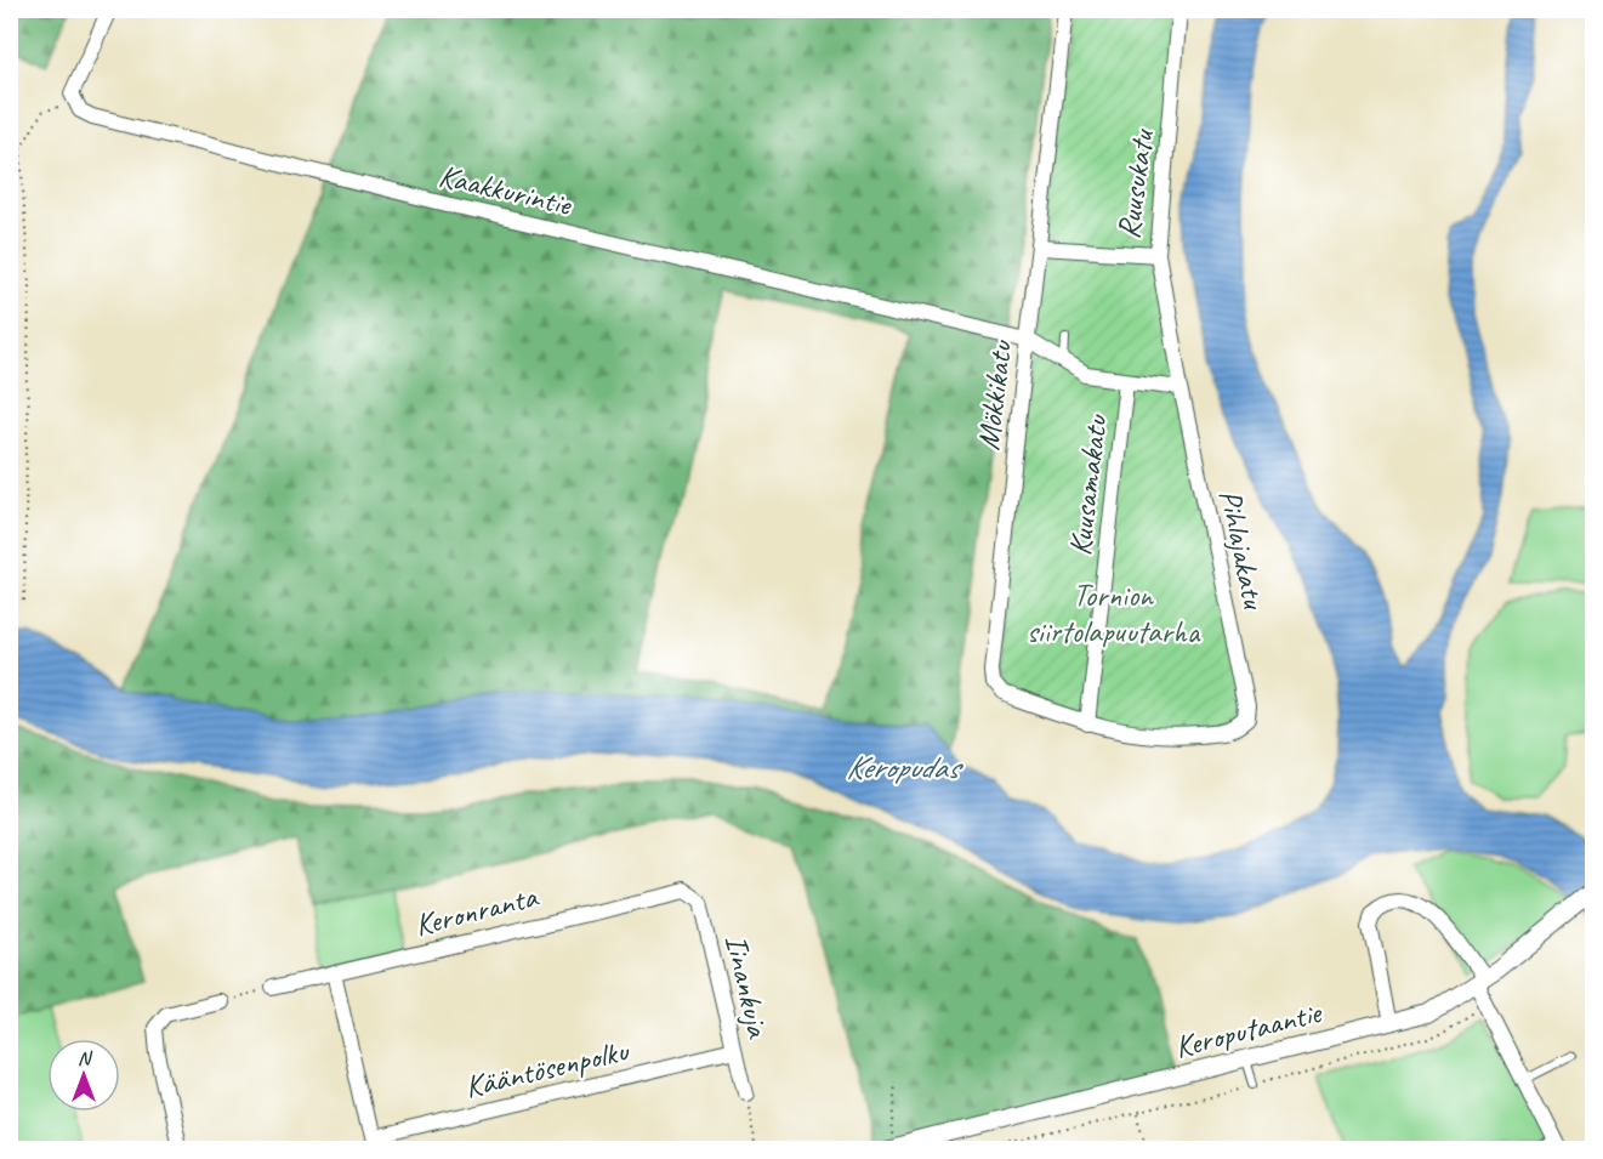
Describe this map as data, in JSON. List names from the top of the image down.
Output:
{
  "streets": {
    "street": [
      "Ruusukatu",
      "Kaakkurintie",
      "Mökkikatu",
      "Kuusamakatu",
      "Pihlajakatu",
      "Keronranta",
      "Iinankuja",
      "Keroputaantie",
      "Kääntösenpolku"
    ]
  },
  "crossings": [
    ["Ruusukatu", "Mökkikatu"],
    ["Kaakkurintie", "Mökkikatu"],
    ["Mökkikatu", "Kuusamakatu"],
    ["Mökkikatu", "Pihlajakatu"],
    ["Kuusamakatu", "Pihlajakatu"],
    ["Keronranta", "Iinankuja"],
    ["Iinankuja", "Kääntösenpolku"]
  ],
  "water": ["Keropudas"],
  "parks": ["Tornion siirtolapuutarha"],
  "north": "top"
}
